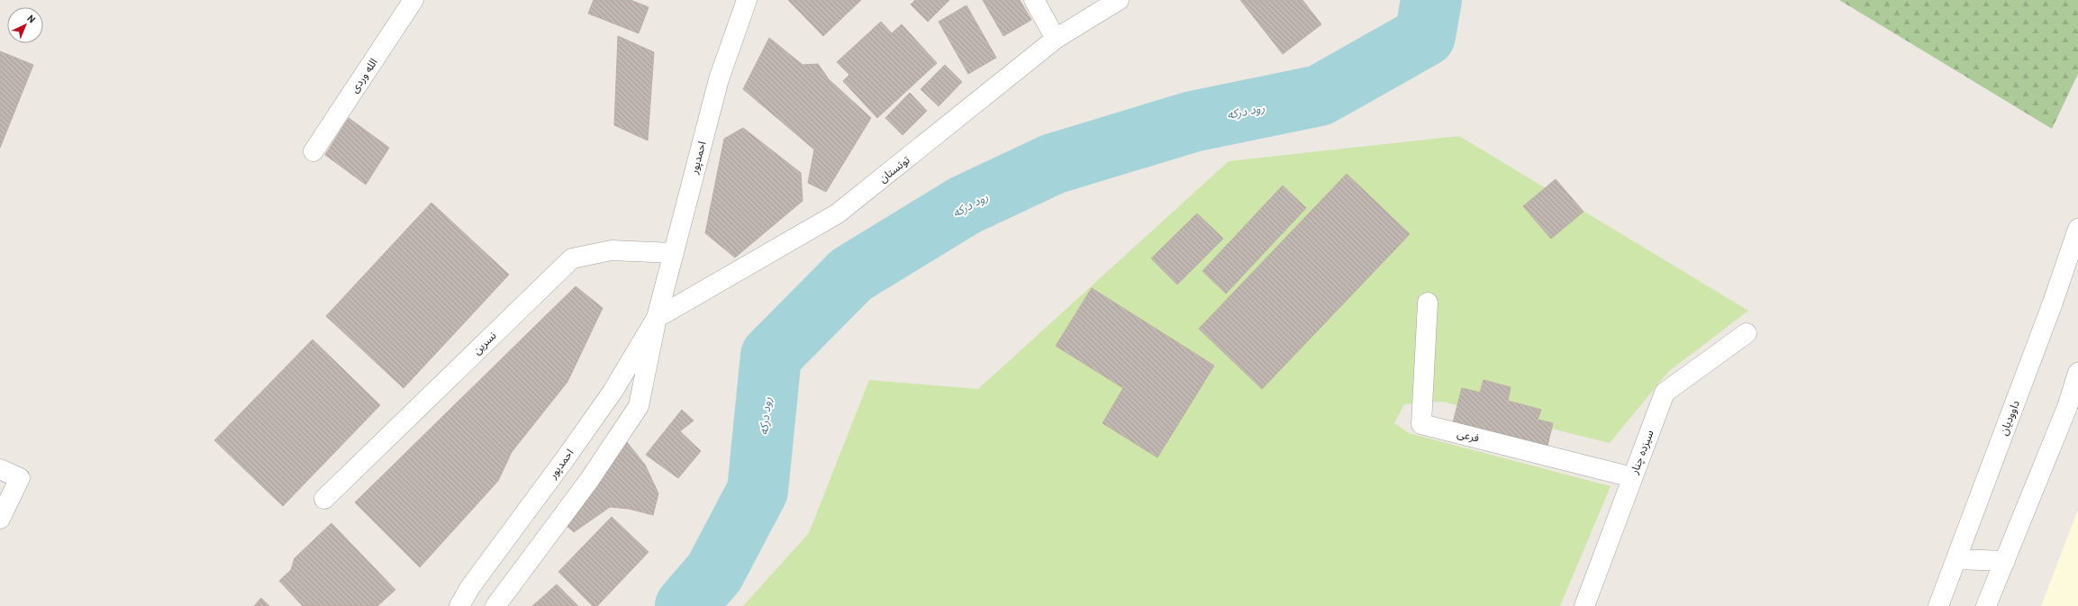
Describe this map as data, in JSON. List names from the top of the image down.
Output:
{
  "streets": {
    "street": [
      "الله وردی",
      "احمدپور",
      "توتستان",
      "نسرین",
      "داوودیان",
      "فرعی",
      "سیزده چنار"
    ]
  },
  "crossings": [
    ["احمدپور", "توتستان"],
    ["احمدپور", "نسرین"],
    ["فرعی", "سیزده چنار"]
  ],
  "water": ["رود درکه"],
  "north": "top right"
}
